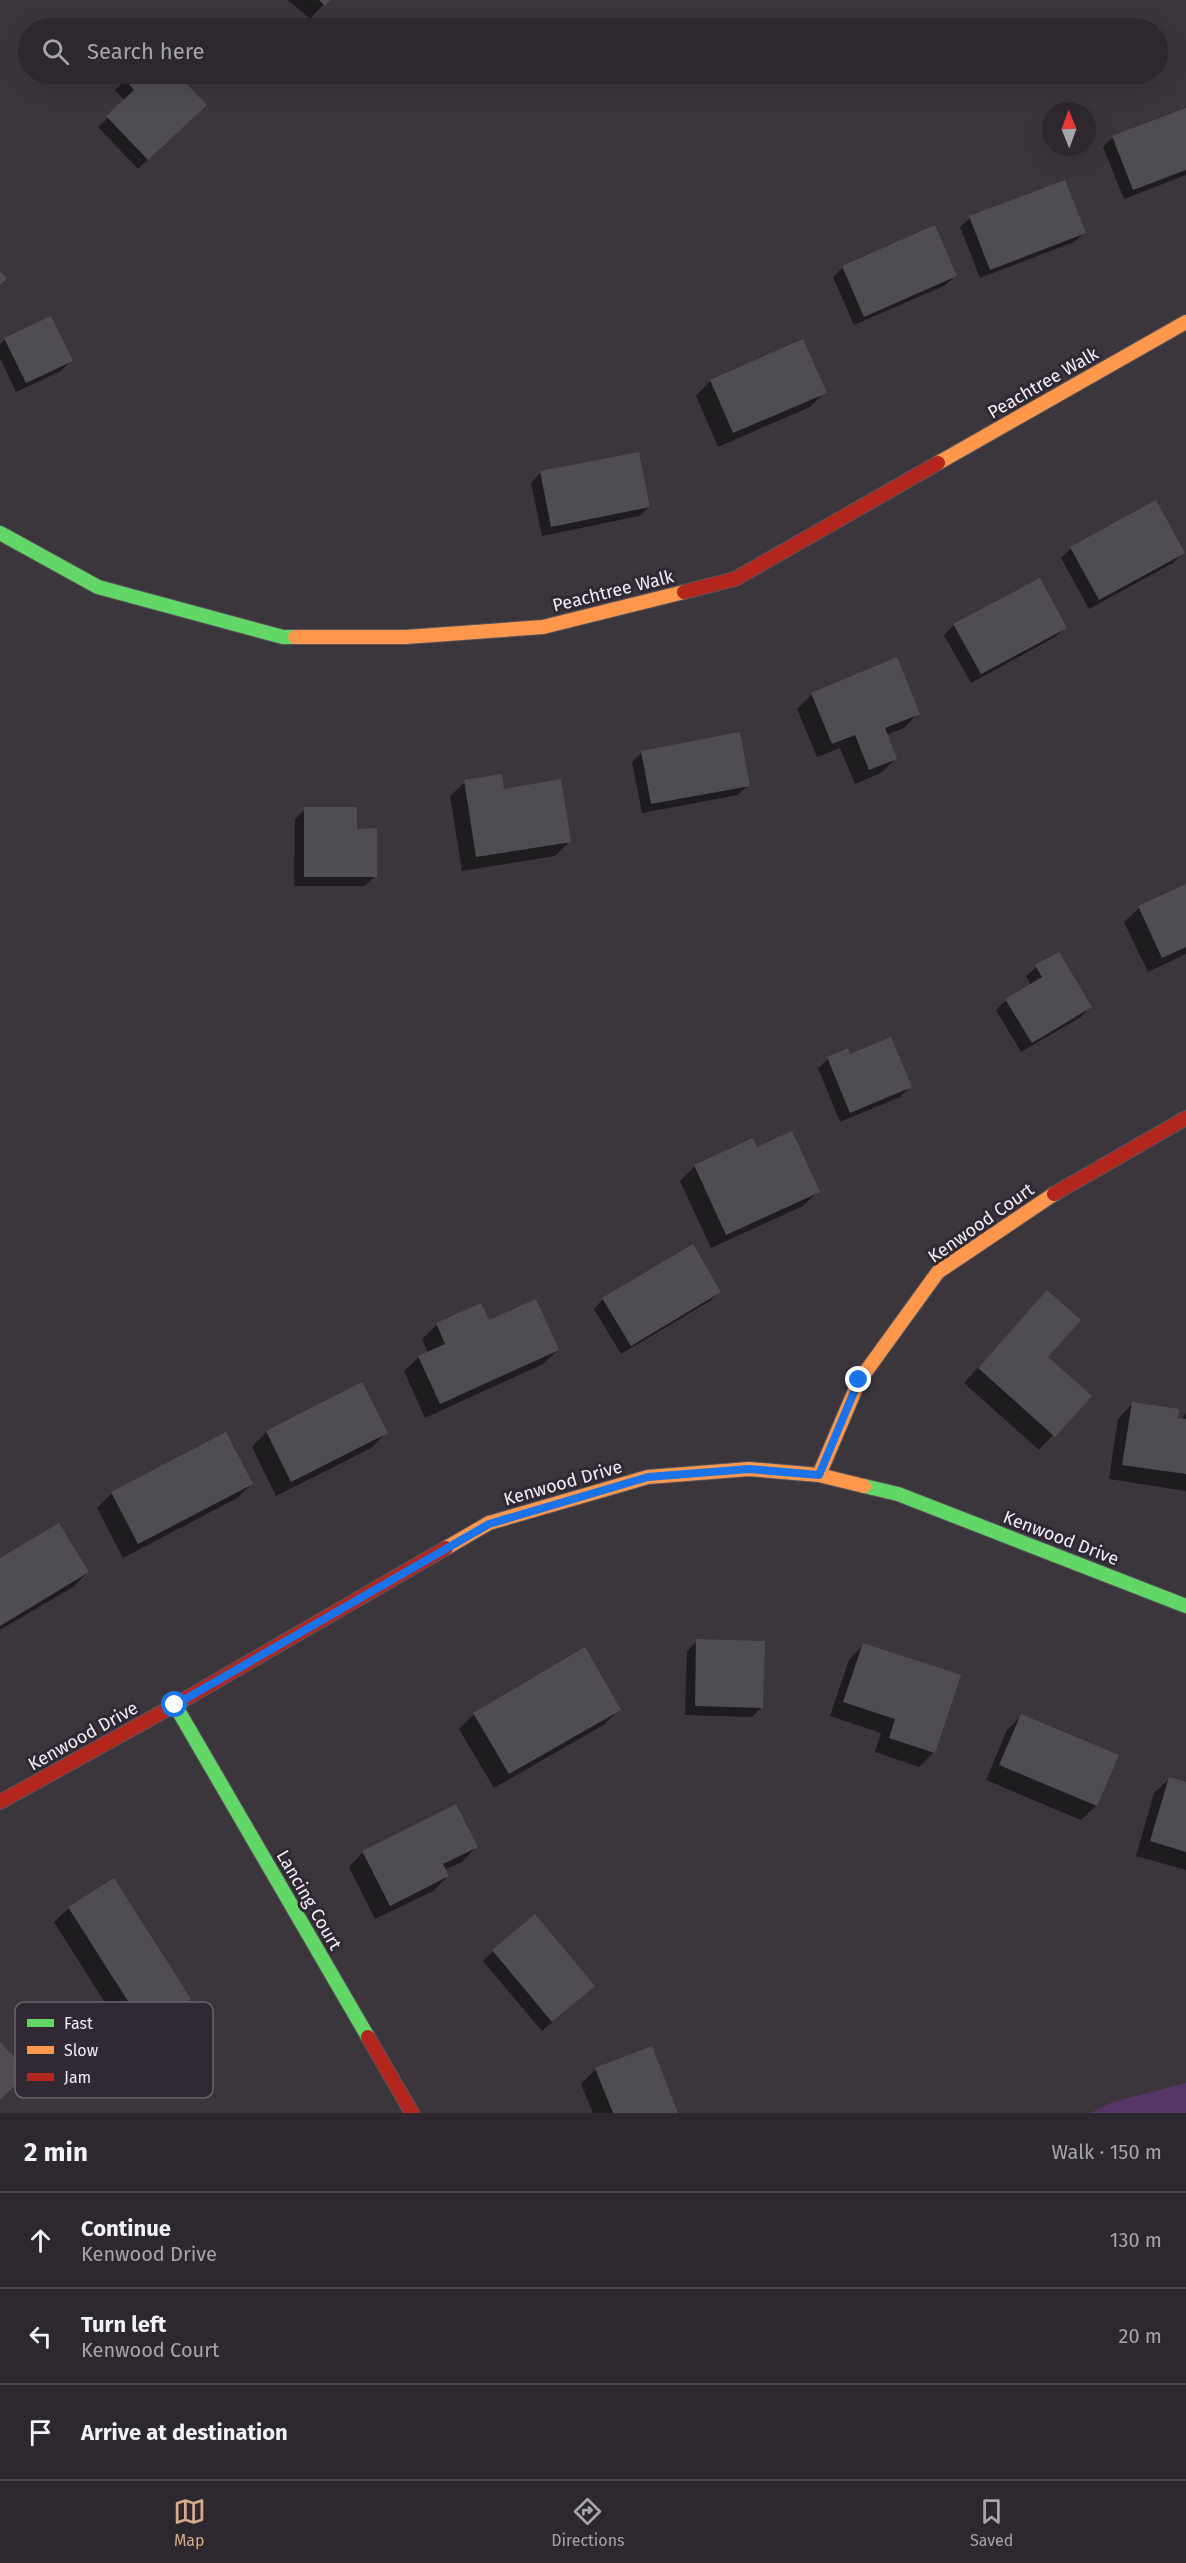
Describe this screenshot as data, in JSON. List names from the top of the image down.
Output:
{
  "streets": {
    "street": [
      "Peachtree Walk",
      "Kenwood Court",
      "Kenwood Drive",
      "Lancing Court"
    ]
  },
  "crossings": [
    ["Kenwood Court", "Kenwood Drive"],
    ["Kenwood Drive", "Lancing Court"]
  ],
  "legend": ["Fast", "Slow", "Jam"],
  "north": "top",
  "page": {
    "search": "Search here",
    "heading": ["2 min", "Walk · 150 m"],
    "list": [
      ["Continue", "Kenwood Drive", "130 m"],
      ["Turn left", "Kenwood Court", "20 m"],
      "Arrive at destination"
    ],
    "nav": ["Map", "Directions", "Saved"]
  }
}
